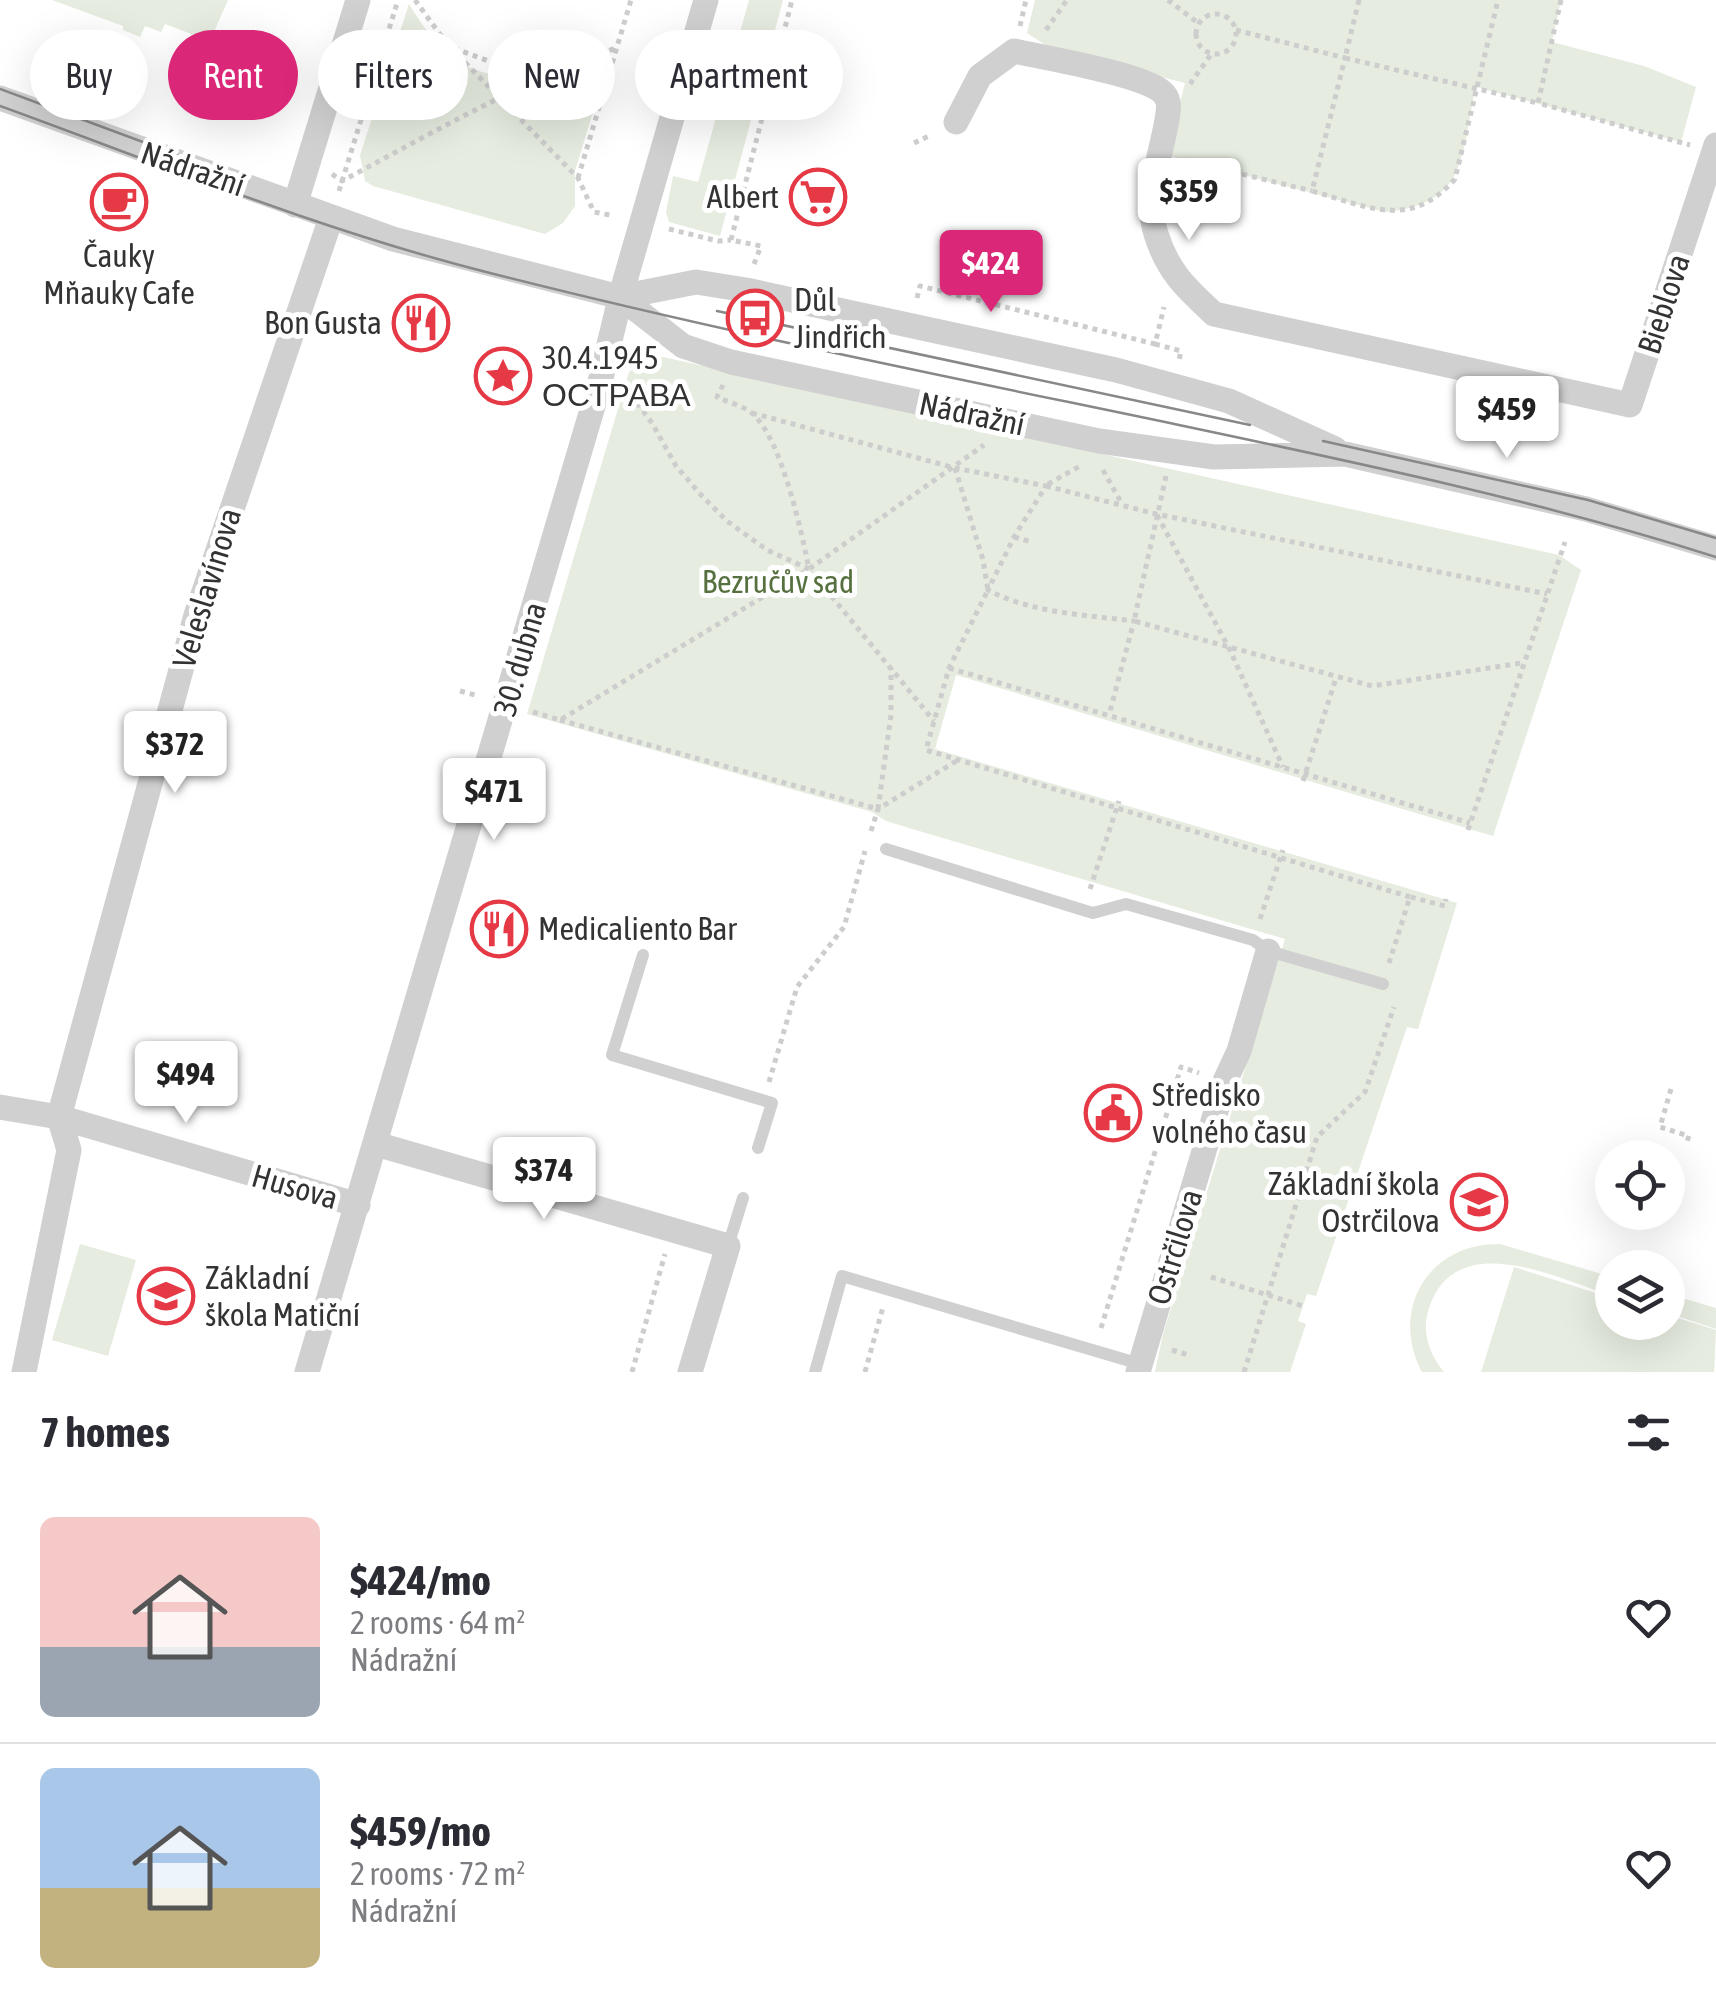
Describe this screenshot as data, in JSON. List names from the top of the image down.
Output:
{
  "streets": {
    "street": [
      "Nádražní",
      "Bieblova",
      "Veleslavínova",
      "30. dubna",
      "Husova",
      "Ostrčilova"
    ]
  },
  "crossings": [
    ["Nádražní", "Veleslavínova"],
    ["Nádražní", "30. dubna"],
    ["Veleslavínova", "Husova"],
    ["30. dubna", "Husova"]
  ],
  "parks": ["Bezručův sad"],
  "places": {
    "supermarket": ["Albert"],
    "cafe": ["Čauky Mňauky Cafe"],
    "bus stop": ["Důl Jindřich"],
    "restaurant": ["Bon Gusta", "Medicaliento Bar"],
    "place": ["30.4.1945 ОСТРАВА"],
    "public building": ["Středisko volného času"],
    "school or university": ["Základní škola Ostrčilova", "Základní škola Matiční"]
  },
  "page": {
    "chip": [
      "Buy",
      "Rent",
      "Filters",
      "New",
      "Apartment"
    ],
    "price": [
      "$359",
      "$424",
      "$459",
      "$372",
      "$471",
      "$494",
      "$374"
    ],
    "heading": "7 homes",
    "list": [
      {
        "name": "$424/mo",
        "note": "2 rooms · 64 m² · Nádražní"
      },
      {
        "name": "$459/mo",
        "note": "2 rooms · 72 m² · Nádražní"
      }
    ]
  }
}
